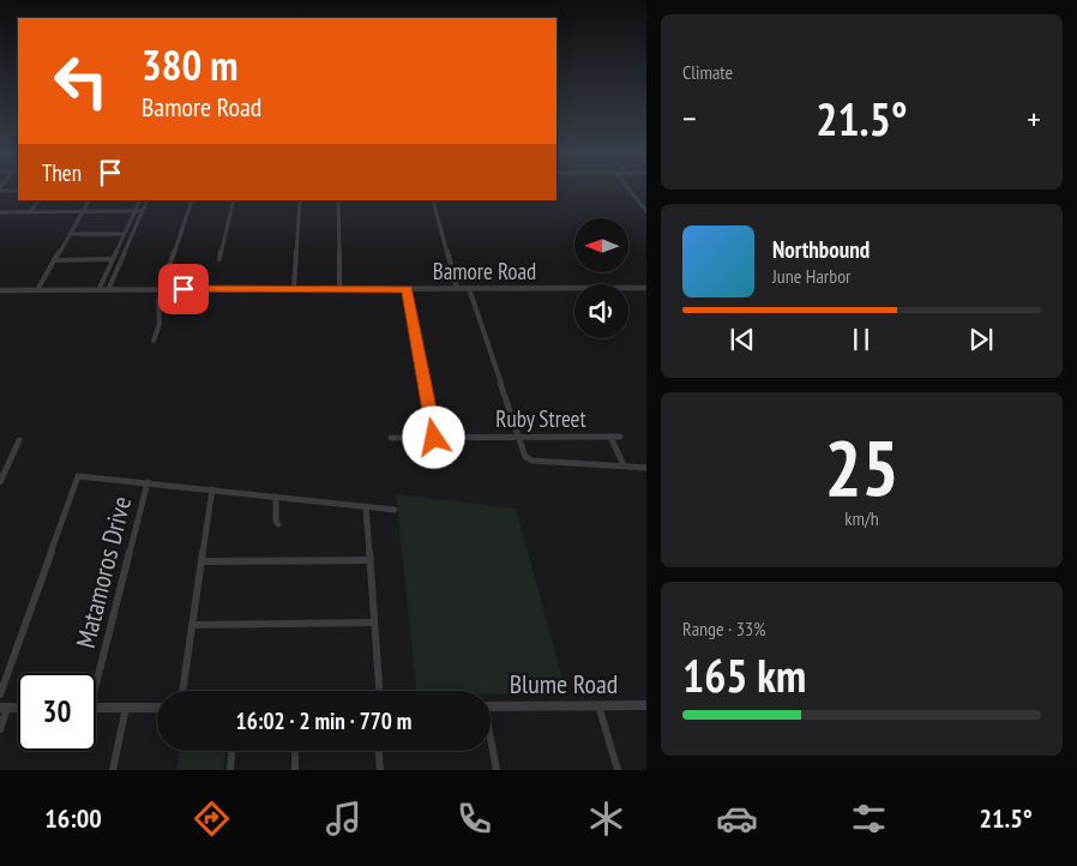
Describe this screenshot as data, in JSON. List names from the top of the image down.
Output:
{
  "streets": {
    "street": [
      "Bamore Road",
      "Ruby Street",
      "Matamoros Drive",
      "Blume Road"
    ]
  },
  "north": "left",
  "page": {
    "tile": [
      "Climate",
      ["25", "km/h"],
      ["Range · 33%", "165 km"]
    ],
    "turn": ["380 m", "Bamore Road"],
    "heat": ["−", "21.5°", "+"],
    "then": "Then",
    "song": ["Northbound", "June Harbor"],
    "limit": "30",
    "trip": "16:02 · 2 min · 770 m",
    "tabs": ["16:00", "21.5°"]
  }
}
